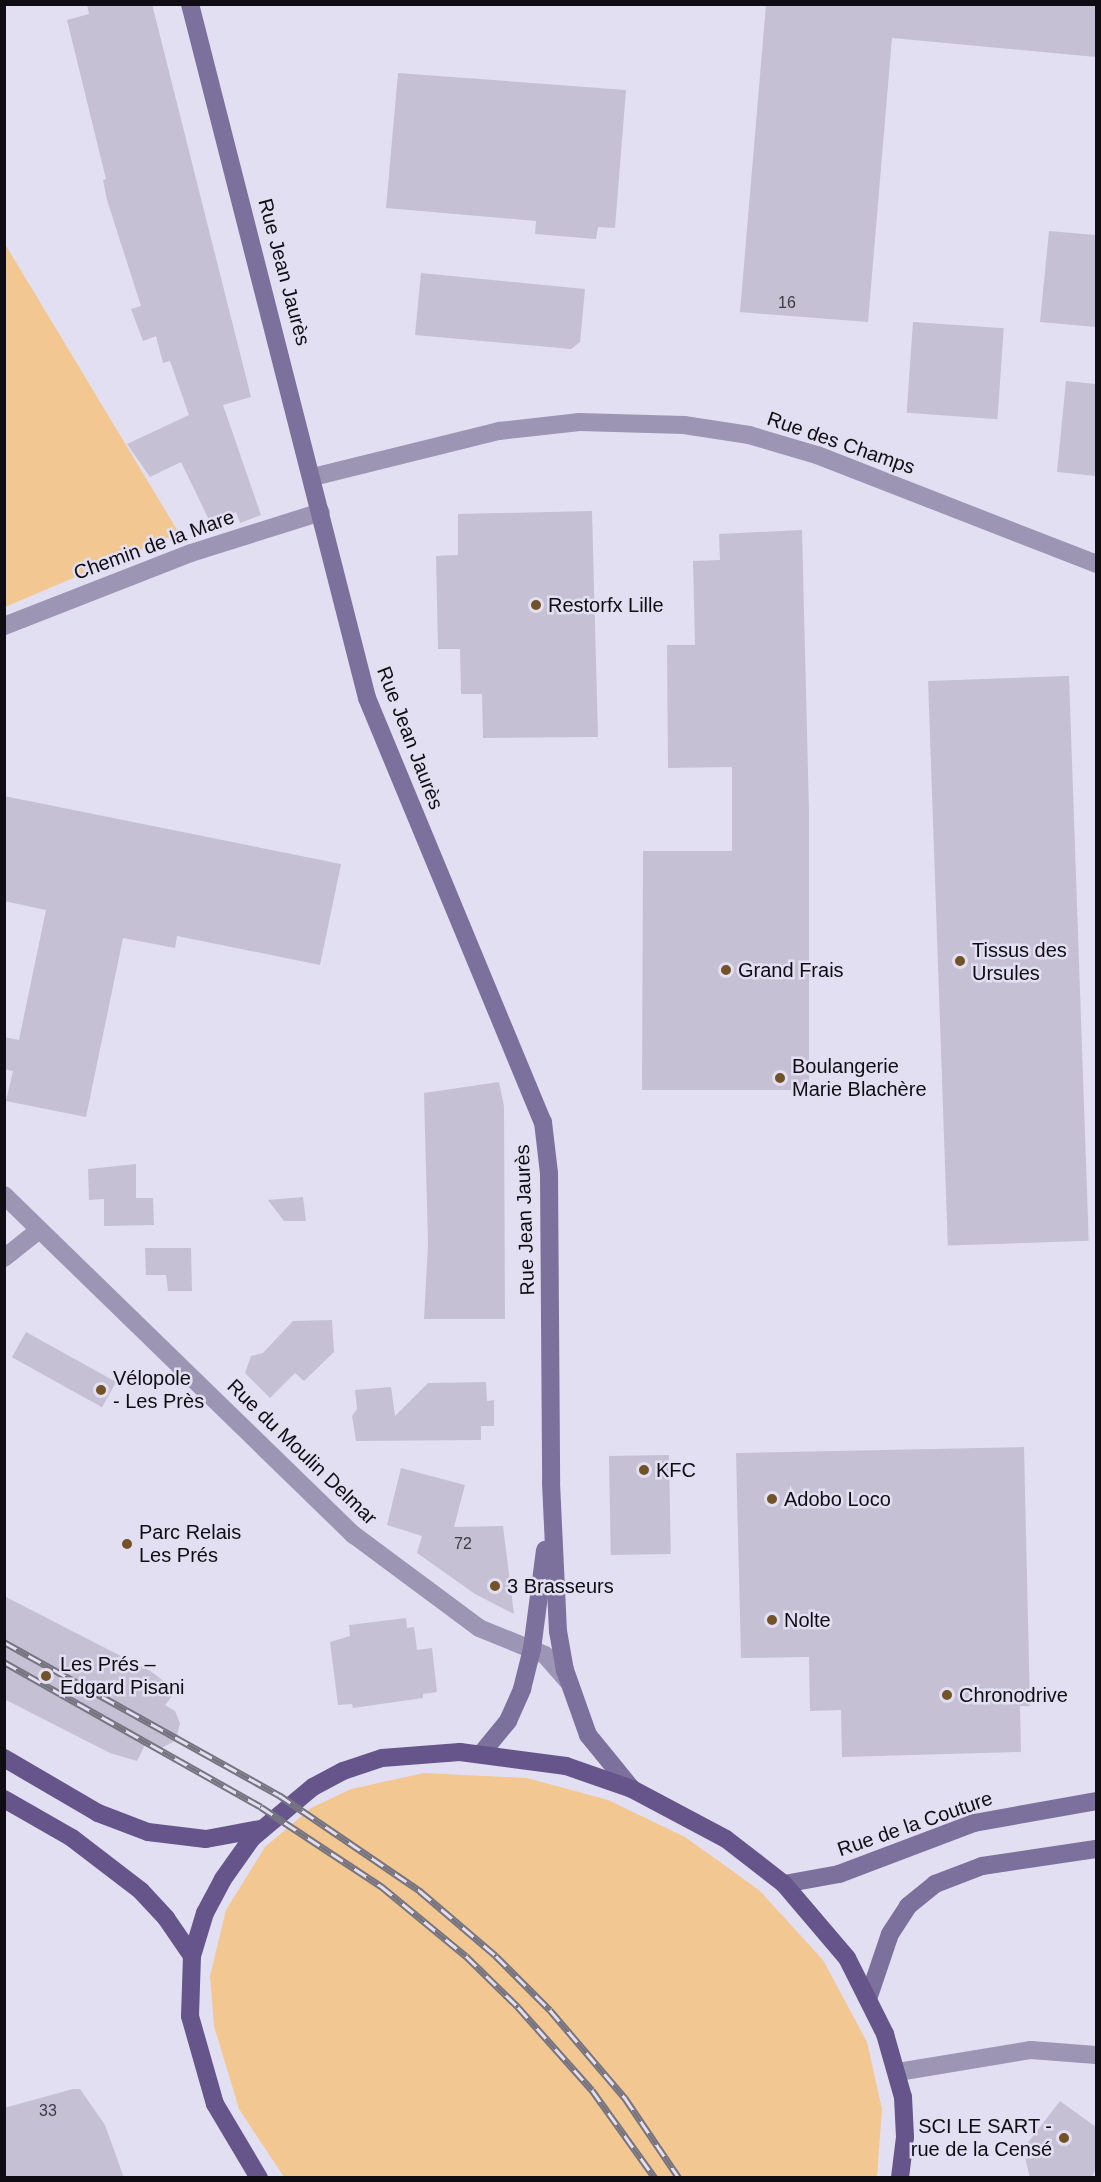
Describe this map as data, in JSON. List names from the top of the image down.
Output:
{
  "streets": {
    "street": [
      "Rue Jean Jaurès",
      "Rue des Champs",
      "Chemin de la Mare",
      "Rue du Moulin Delmar",
      "Rue de la Couture"
    ]
  },
  "crossings": [
    ["Rue Jean Jaurès", "Rue des Champs"],
    ["Rue Jean Jaurès", "Chemin de la Mare"],
    ["Rue Jean Jaurès", "Rue du Moulin Delmar"]
  ],
  "places": [
    "Restorfx Lille",
    "Tissus des Ursules",
    "Grand Frais",
    "Boulangerie Marie Blachère",
    "Vélopole - Les Près",
    "KFC",
    "Adobo Loco",
    "Parc Relais Les Prés",
    "3 Brasseurs",
    "Nolte",
    "Les Prés – Edgard Pisani",
    "Chronodrive",
    "SCI LE SART - rue de la Censé"
  ],
  "house_numbers": ["16", "72", "33"]
}
